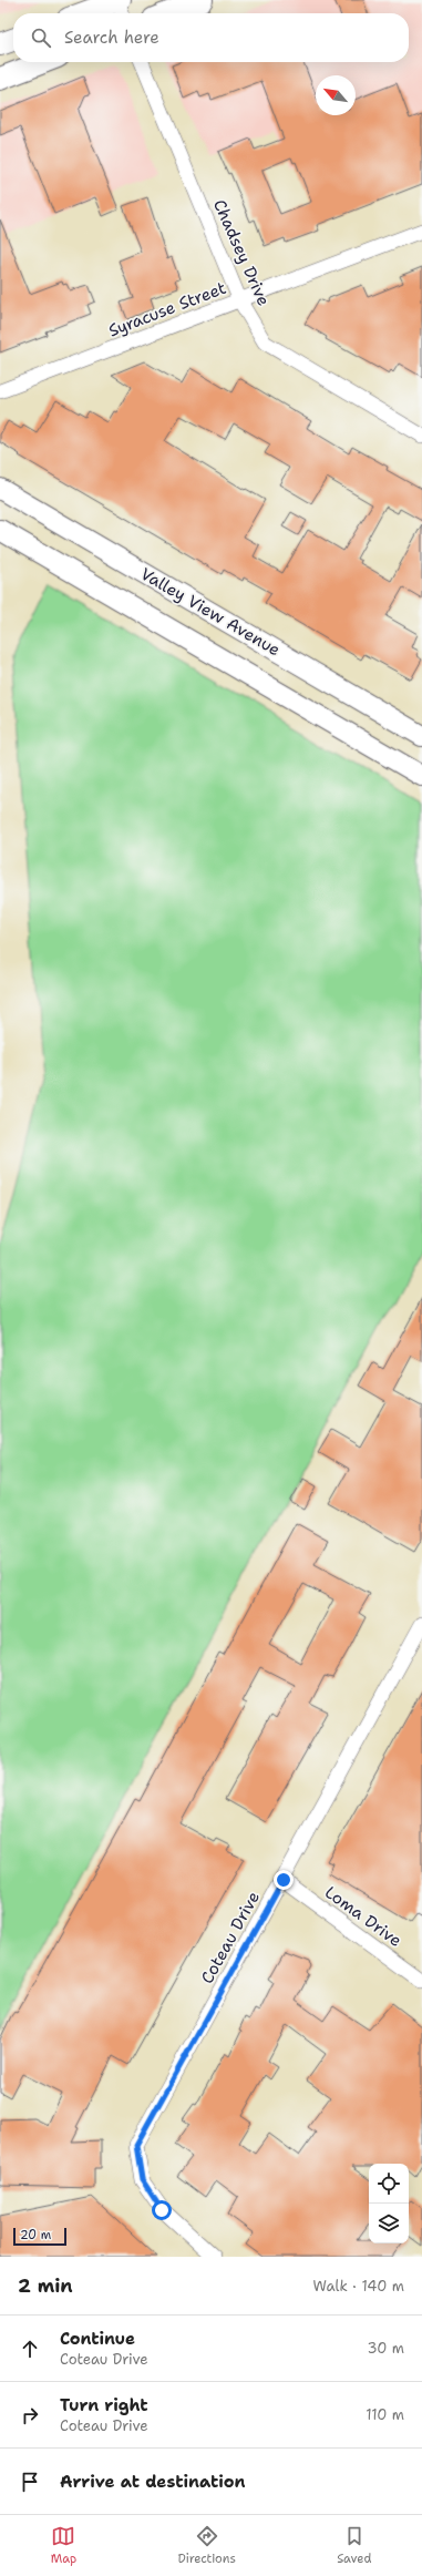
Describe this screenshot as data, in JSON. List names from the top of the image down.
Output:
{
  "streets": {
    "main road": ["Valley View Avenue"],
    "street": [
      "Chadsey Drive",
      "Syracuse Street",
      "Loma Drive",
      "Coteau Drive"
    ]
  },
  "crossings": [
    ["Chadsey Drive", "Syracuse Street"],
    ["Loma Drive", "Coteau Drive"]
  ],
  "scale_bar": "20 m",
  "north": "top left",
  "page": {
    "search": "Search here",
    "scale": "20 m",
    "heading": ["2 min", "Walk · 140 m"],
    "list": [
      ["Continue", "Coteau Drive", "30 m"],
      ["Turn right", "Coteau Drive", "110 m"],
      "Arrive at destination"
    ],
    "nav": ["Map", "Directions", "Saved"]
  }
}
